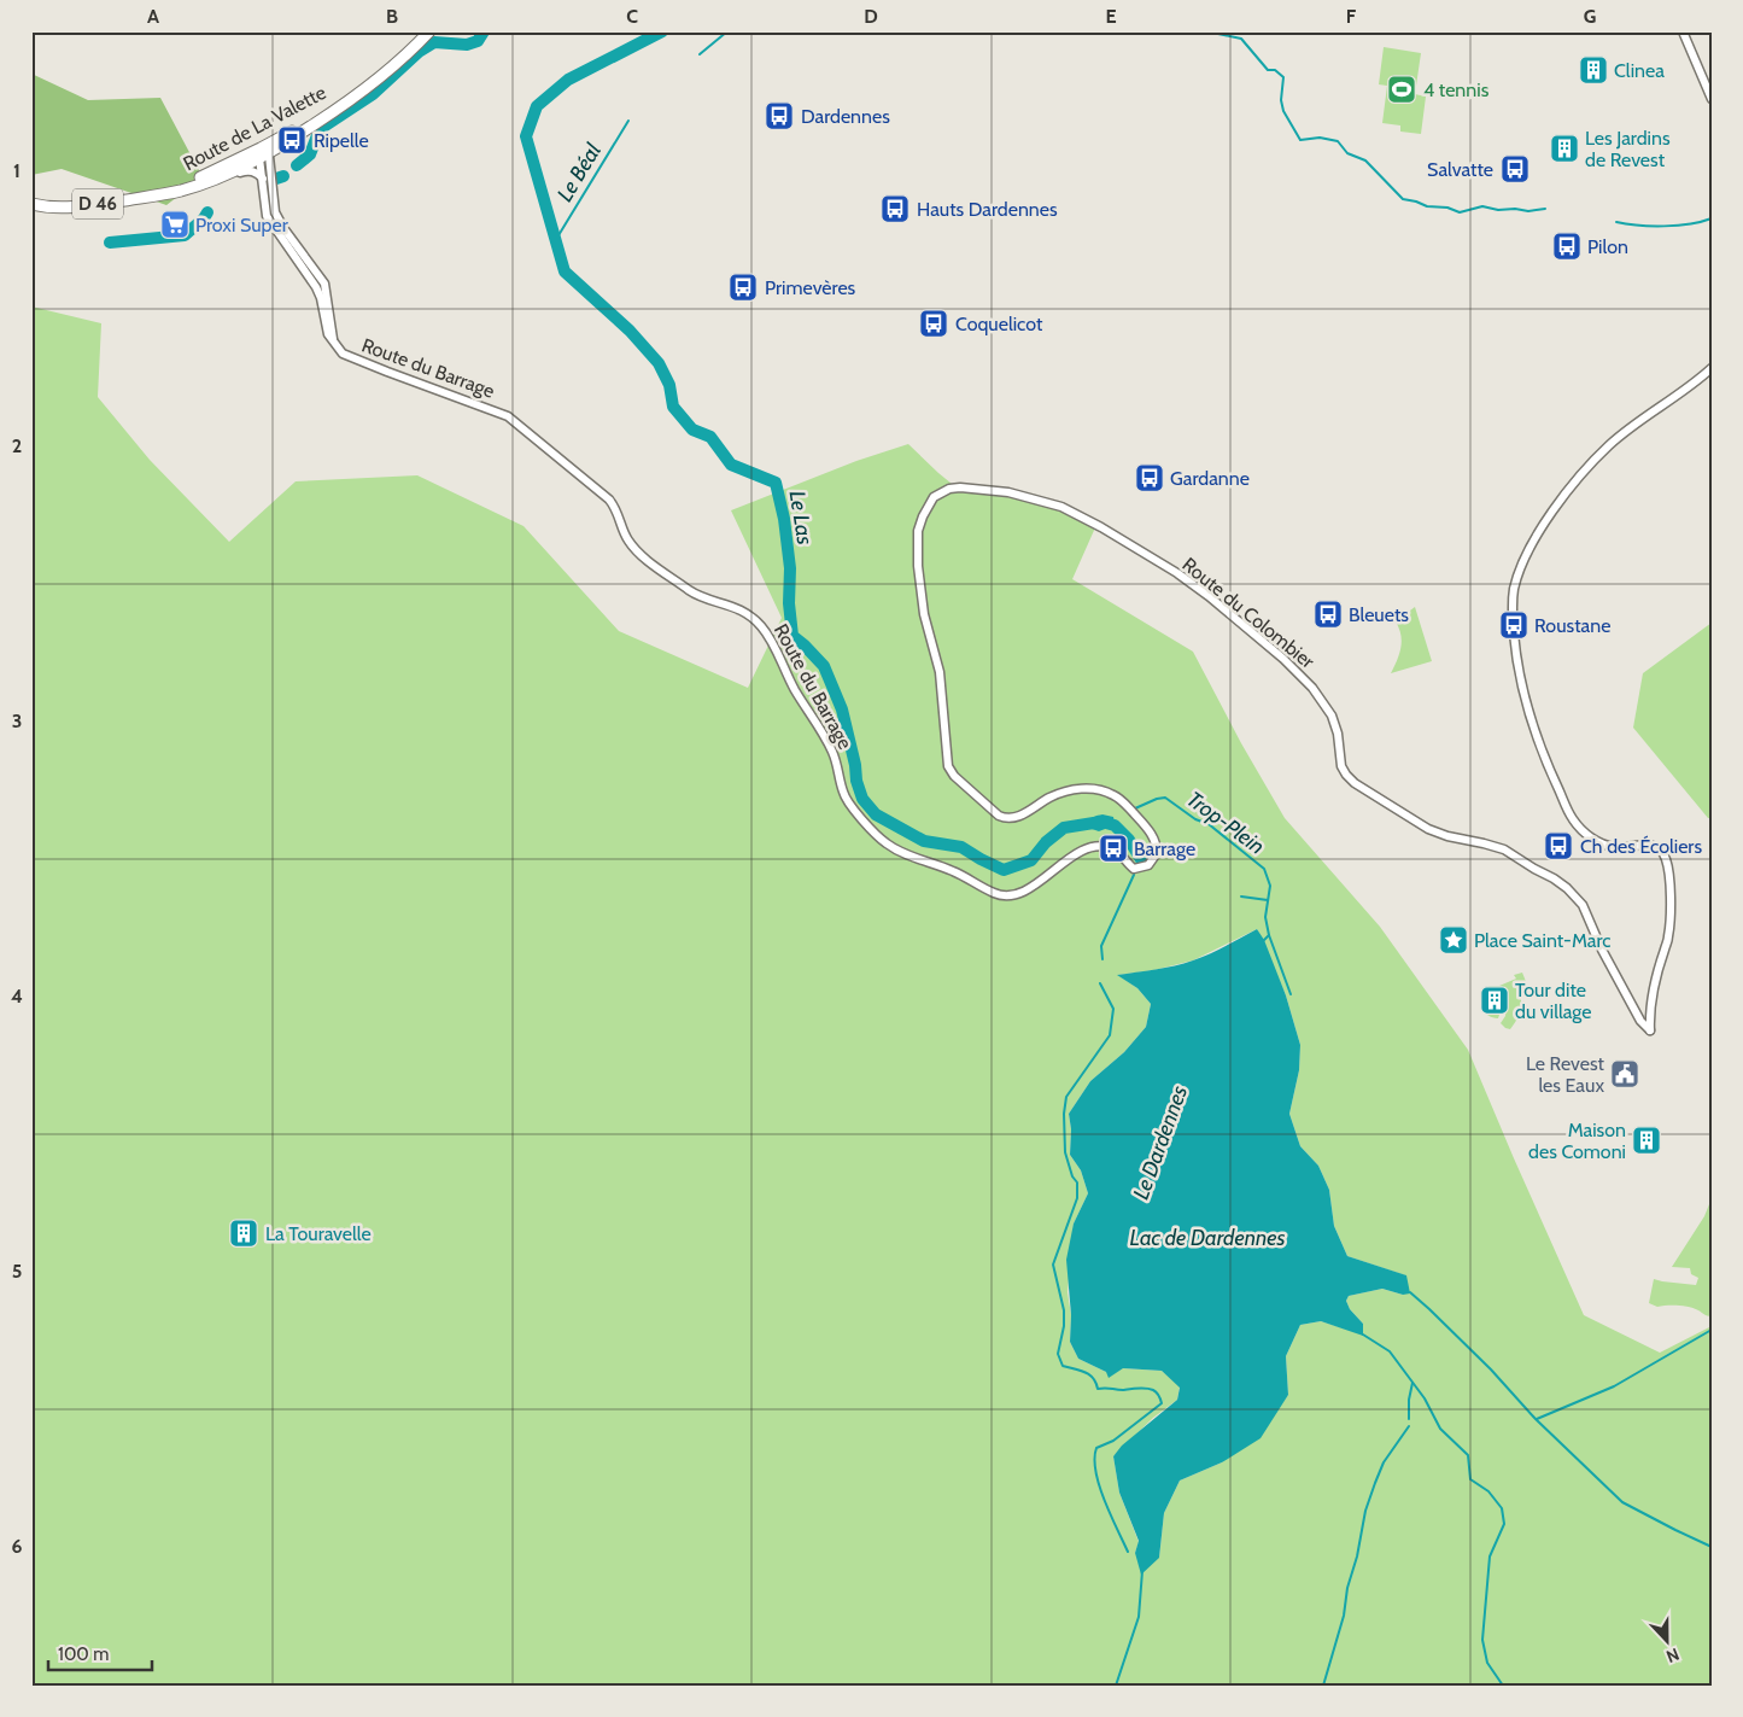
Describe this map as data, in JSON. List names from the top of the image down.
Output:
{
  "streets": {
    "main road": ["Route de La Valette", "D 46"],
    "street": ["Route du Barrage", "Route du Colombier"]
  },
  "crossings": [
    ["Route de La Valette", "D 46"],
    ["Route du Barrage", "Route du Colombier"]
  ],
  "water": [
    "Le Béal",
    "Le Las",
    "Trop-Plein",
    "Le Dardennes",
    "Lac de Dardennes"
  ],
  "places": {
    "building": [
      "Clinea",
      "Les Jardins de Revest",
      "Tour dite du village",
      "Maison des Comoni",
      "La Touravelle"
    ],
    "sports": ["4 tennis"],
    "bus stop": [
      "Dardennes",
      "Ripelle",
      "Salvatte",
      "Hauts Dardennes",
      "Pilon",
      "Primevères",
      "Coquelicot",
      "Gardanne",
      "Bleuets",
      "Roustane",
      "Ch des Écoliers",
      "Barrage"
    ],
    "supermarket": ["Proxi Super"],
    "place": ["Place Saint-Marc"],
    "public building": ["Le Revest les Eaux"]
  },
  "scale_bar": "100 m",
  "north": "bottom",
  "grid": {
    "columns": [
      "A",
      "B",
      "C",
      "D",
      "E",
      "F",
      "G"
    ],
    "rows": [
      "1",
      "2",
      "3",
      "4",
      "5",
      "6"
    ]
  }
}
